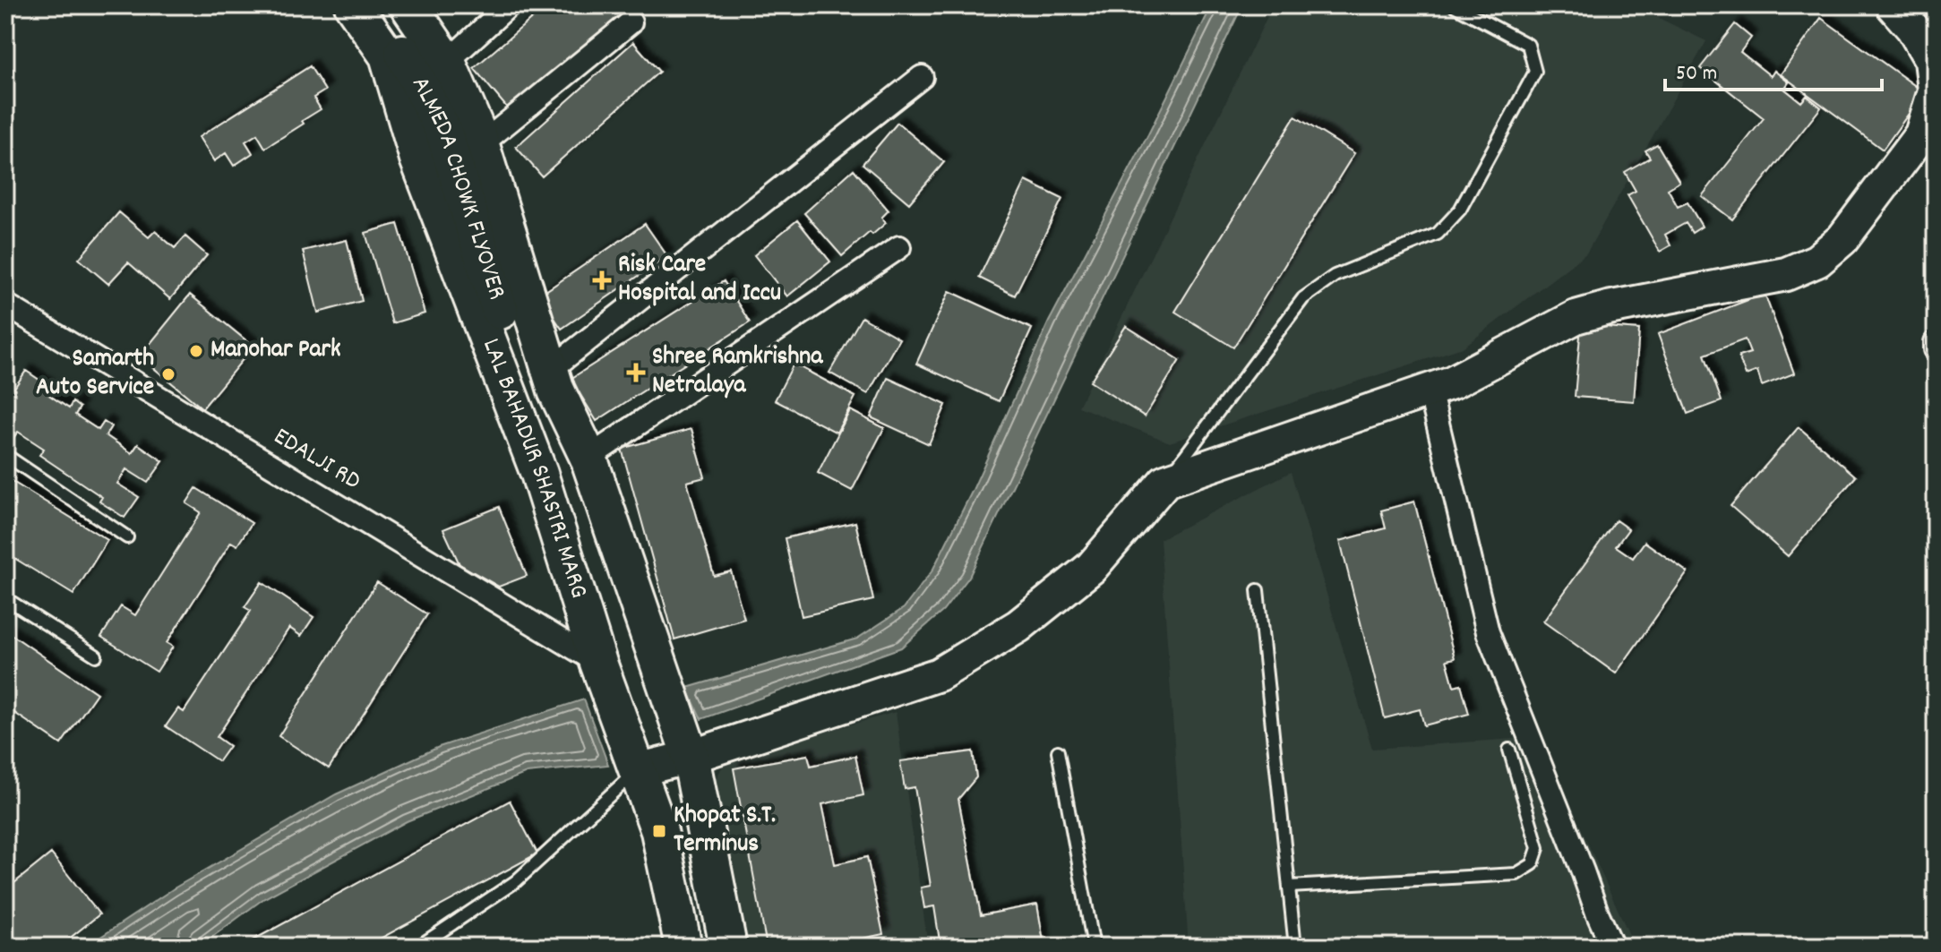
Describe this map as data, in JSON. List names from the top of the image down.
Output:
{
  "streets": {
    "main road": ["ALMEDA CHOWK FLYOVER", "LAL BAHADUR SHASTRI MARG"],
    "street": ["EDALJI RD"]
  },
  "crossings": [
    ["ALMEDA CHOWK FLYOVER", "LAL BAHADUR SHASTRI MARG"],
    ["EDALJI RD", "LAL BAHADUR SHASTRI MARG"]
  ],
  "places": {
    "health": ["Risk Care Hospital and Iccu", "Shree Ramkrishna Netralaya"],
    "other": ["Manohar Park", "Samarth Auto Service"],
    "transit": ["Khopat S.T. Terminus"]
  },
  "scale_bar": "50 m"
}
